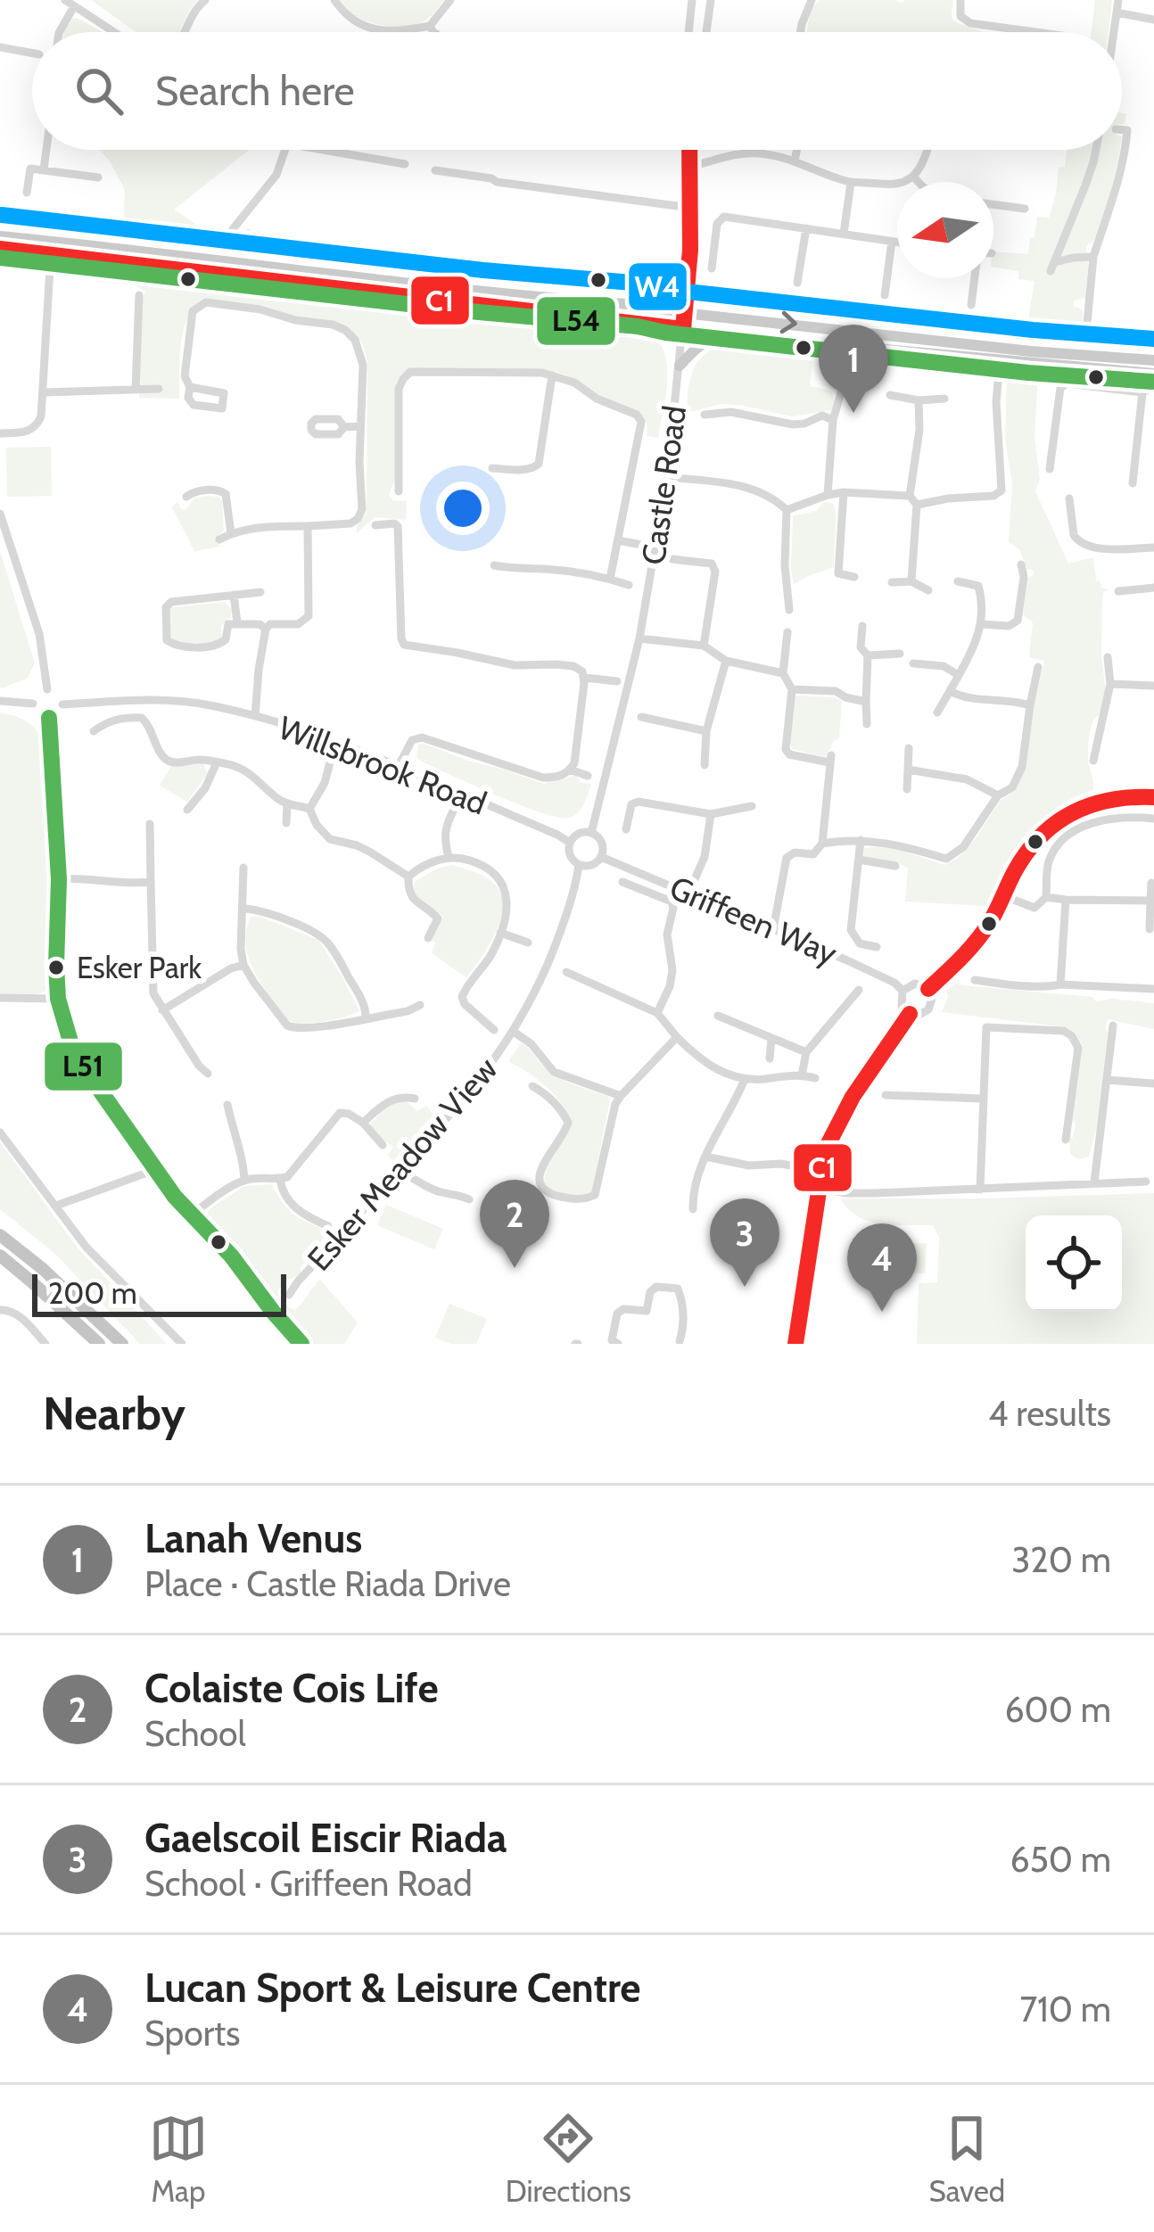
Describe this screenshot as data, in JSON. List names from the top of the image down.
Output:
{
  "streets": {
    "street": [
      "Castle Road",
      "Willsbrook Road",
      "Griffeen Way",
      "Esker Meadow View"
    ]
  },
  "crossings": [
    ["Castle Road", "Willsbrook Road"],
    ["Castle Road", "Griffeen Way"],
    ["Willsbrook Road", "Griffeen Way"]
  ],
  "places": ["Esker Park"],
  "lines": [
    "transit line C1",
    "transit line W4",
    "transit line L54",
    "transit line L51"
  ],
  "scale_bar": "200 m",
  "north": "left",
  "page": {
    "search": "Search here",
    "pins": [
      "1",
      "2",
      "3",
      "4"
    ],
    "scale": "200 m",
    "heading": ["Nearby", "4 results"],
    "list": [
      {
        "mark": "1",
        "name": "Lanah Venus",
        "note": "Place · Castle Riada Drive",
        "value": "320 m"
      },
      {
        "mark": "2",
        "name": "Colaiste Cois Life",
        "note": "School",
        "value": "600 m"
      },
      {
        "mark": "3",
        "name": "Gaelscoil Eiscir Riada",
        "note": "School · Griffeen Road",
        "value": "650 m"
      },
      {
        "mark": "4",
        "name": "Lucan Sport & Leisure Centre",
        "note": "Sports",
        "value": "710 m"
      }
    ],
    "nav": ["Map", "Directions", "Saved"]
  }
}
